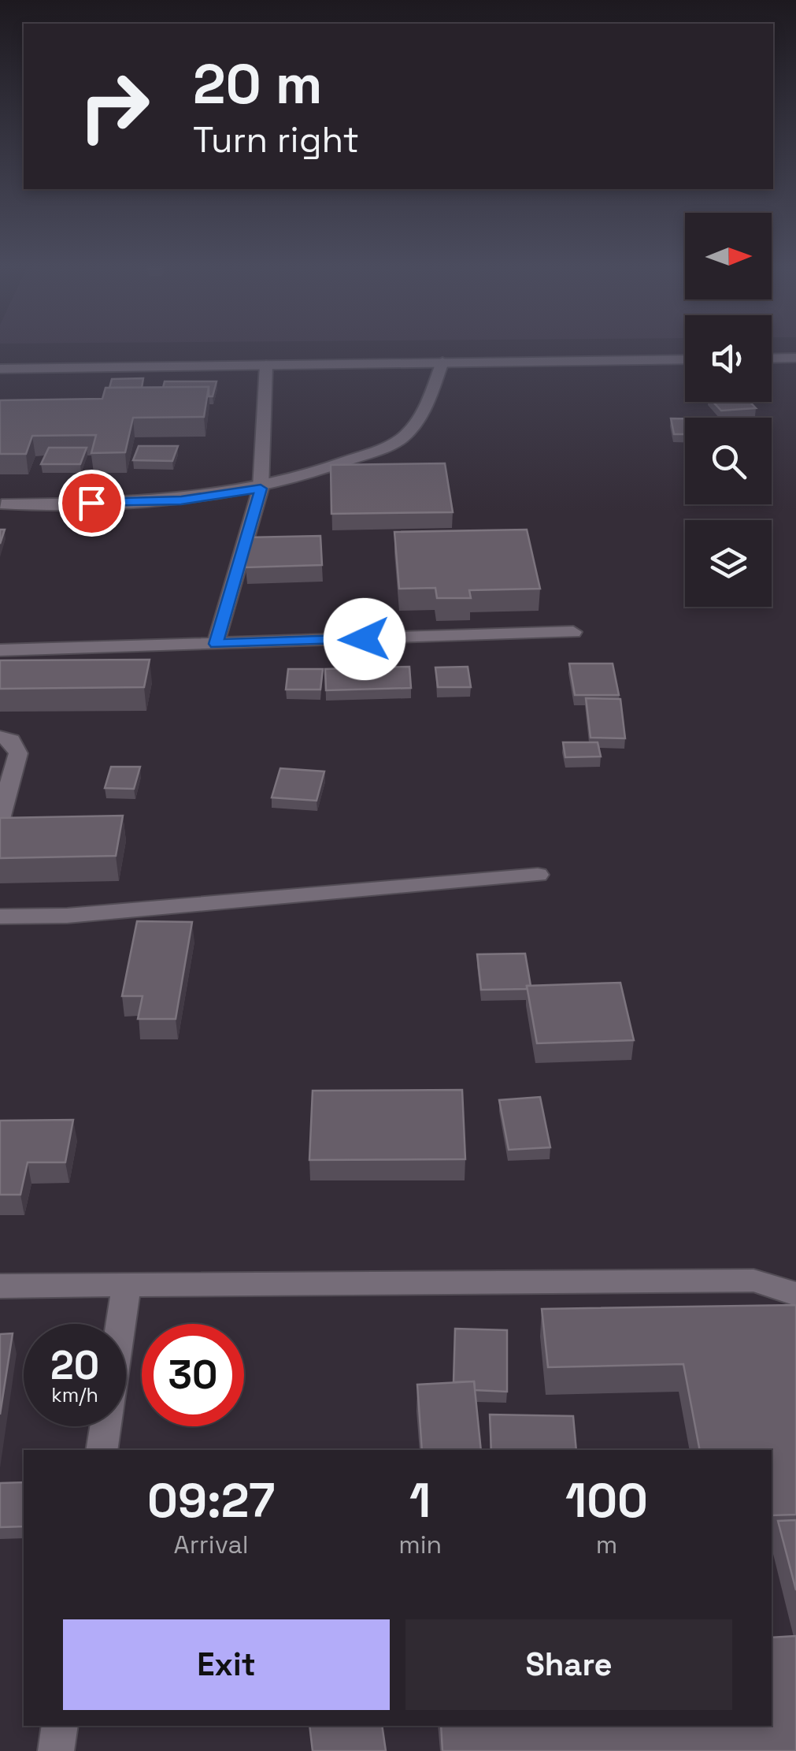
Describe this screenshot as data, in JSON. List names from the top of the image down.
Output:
{
  "north": "right",
  "page": {
    "turn": ["20 m", "Turn right"],
    "speed": "20 km/h",
    "limit": "30",
    "eta": [
      "09:27",
      "Arrival",
      "1",
      "min",
      "100",
      "m"
    ],
    "buttons": ["Exit", "Share"]
  }
}
